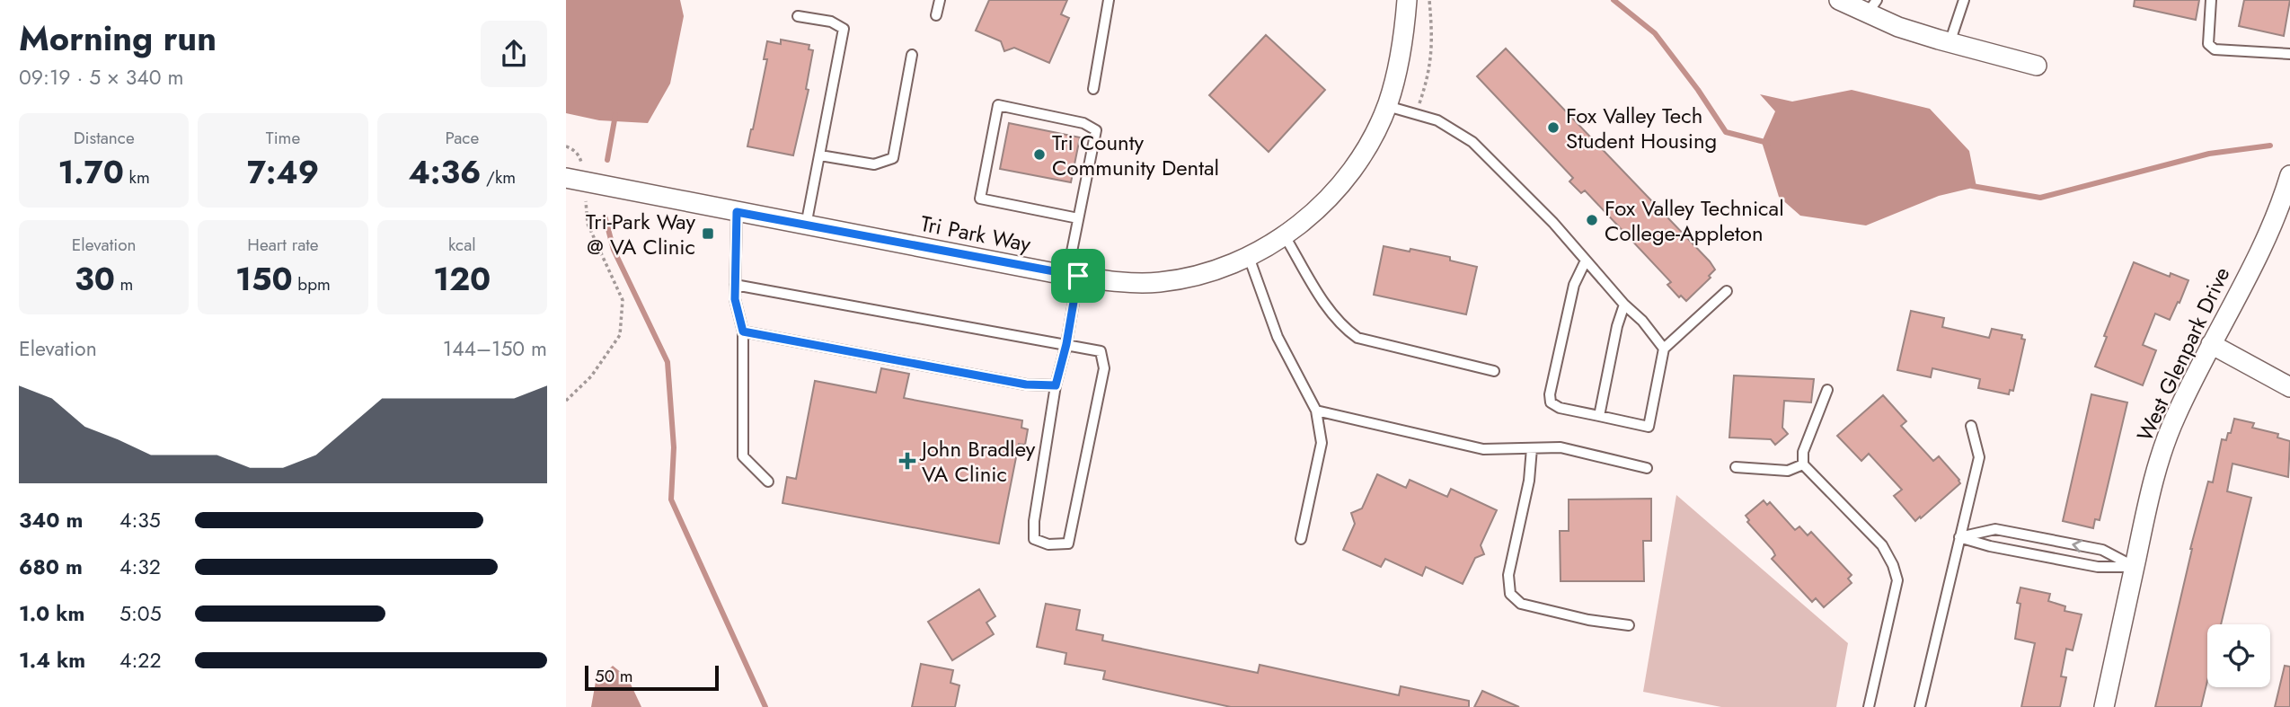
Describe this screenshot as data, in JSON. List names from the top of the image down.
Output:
{
  "streets": {
    "street": ["Tri Park Way", "West Glenpark Drive"]
  },
  "places": {
    "other": ["Fox Valley Tech Student Housing", "Tri County Community Dental", "Fox Valley Technical College-Appleton"],
    "transit": ["Tri-Park Way @ VA Clinic"],
    "health": ["John Bradley VA Clinic"]
  },
  "scale_bar": "50 m",
  "page": {
    "heading": ["Morning run", "09:19 · 5 × 340 m"],
    "stats": [
      ["Distance", "1.70 km"],
      ["Time", "7:49"],
      ["Pace", "4:36 /km"],
      ["Elevation", "30 m"],
      ["Heart rate", "150 bpm"],
      ["kcal", "120"]
    ],
    "chart": ["Elevation", "144–150 m"],
    "list": [
      {
        "name": "340 m",
        "note": "4:35"
      },
      {
        "name": "680 m",
        "note": "4:32"
      },
      {
        "name": "1.0 km",
        "note": "5:05"
      },
      {
        "name": "1.4 km",
        "note": "4:22"
      }
    ],
    "scale": "50 m"
  }
}
